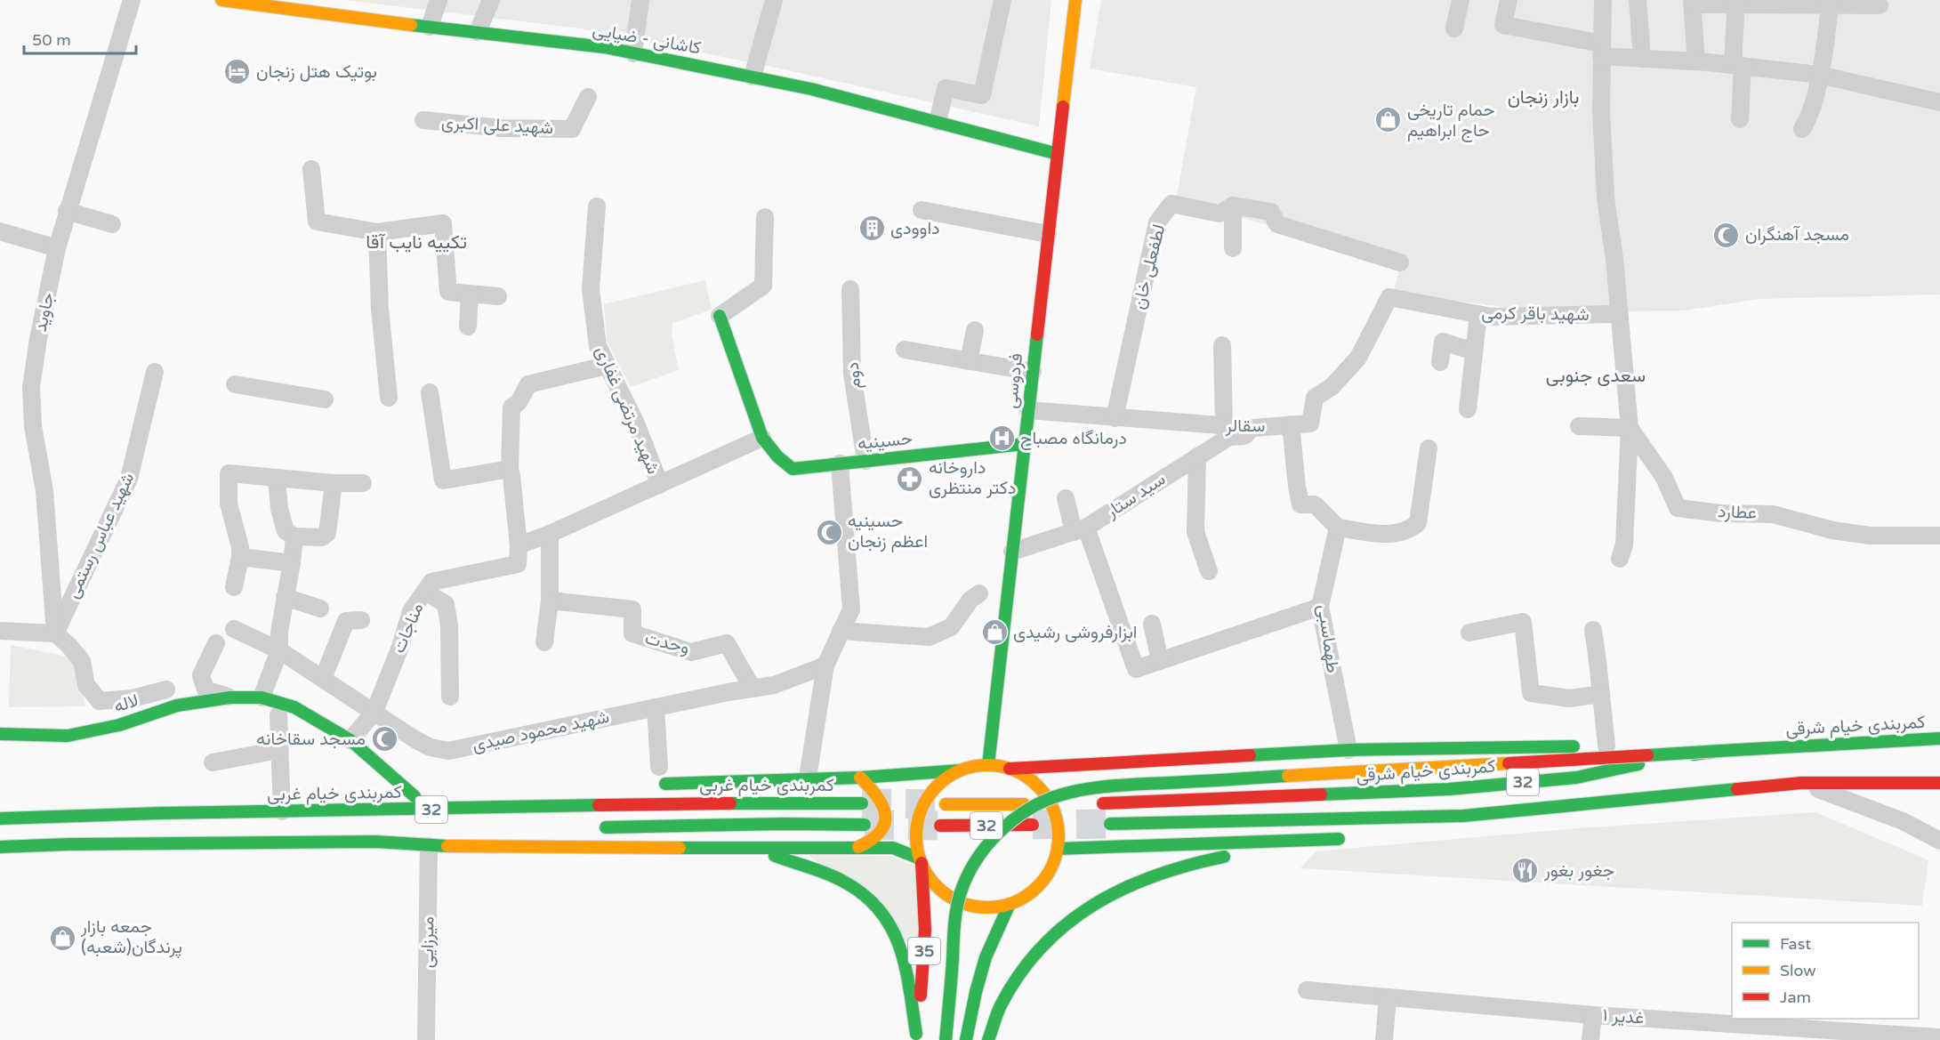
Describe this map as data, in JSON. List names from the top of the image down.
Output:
{
  "streets": {
    "main road": [
      "کاشانی - ضیایی",
      "فردوسی",
      "حسینیه",
      "لاله",
      "کمربندی خیام شرقی",
      "32",
      "کمربندی خیام غربی",
      "35"
    ],
    "street": [
      "شهید علی اکبری",
      "لطفعلی خان",
      "جاوید",
      "شهید باقر کرمی",
      "دوم",
      "شهید مرتضی غفاری",
      "سقالر",
      "سید ستار",
      "عطارد",
      "شهید عباس رستمی",
      "مناجات",
      "طهماسبی",
      "وحدت",
      "شهید محمود صیدی",
      "میرزایی",
      "غدیر ۱"
    ]
  },
  "crossings": [
    ["کاشانی - ضیایی", "فردوسی"],
    ["لطفعلی خان", "سقالر"],
    ["جاوید", "شهید عباس رستمی"],
    ["شهید باقر کرمی", "سقالر"],
    ["دوم", "حسینیه"],
    ["فردوسی", "سقالر"],
    ["فردوسی", "حسینیه"],
    ["فردوسی", "سید ستار"],
    ["فردوسی", "35"],
    ["سقالر", "سید ستار"],
    ["مناجات", "لاله"],
    ["مناجات", "شهید محمود صیدی"],
    ["وحدت", "شهید محمود صیدی"]
  ],
  "districts": ["بازار زنجان", "تکییه نایب آقا", "سعدی جنوبی"],
  "places": {
    "hotel": ["بوتیک هتل زنجان"],
    "shop": ["حمام تاریخی حاج ابراهیم", "ابزارفروشی رشیدی", "جمعه بازار پرندگان(شعبه)"],
    "building": ["داوودی"],
    "mosque": ["مسجد آهنگران", "حسینیه اعظم زنجان", "مسجد سقاخانه"],
    "hospital": ["درمانگاه مصباح"],
    "pharmacy": ["داروخانه دکتر منتظری"],
    "restaurant": ["جغور بغور"]
  },
  "legend": ["Fast", "Slow", "Jam"],
  "scale_bar": "50 m"
}
